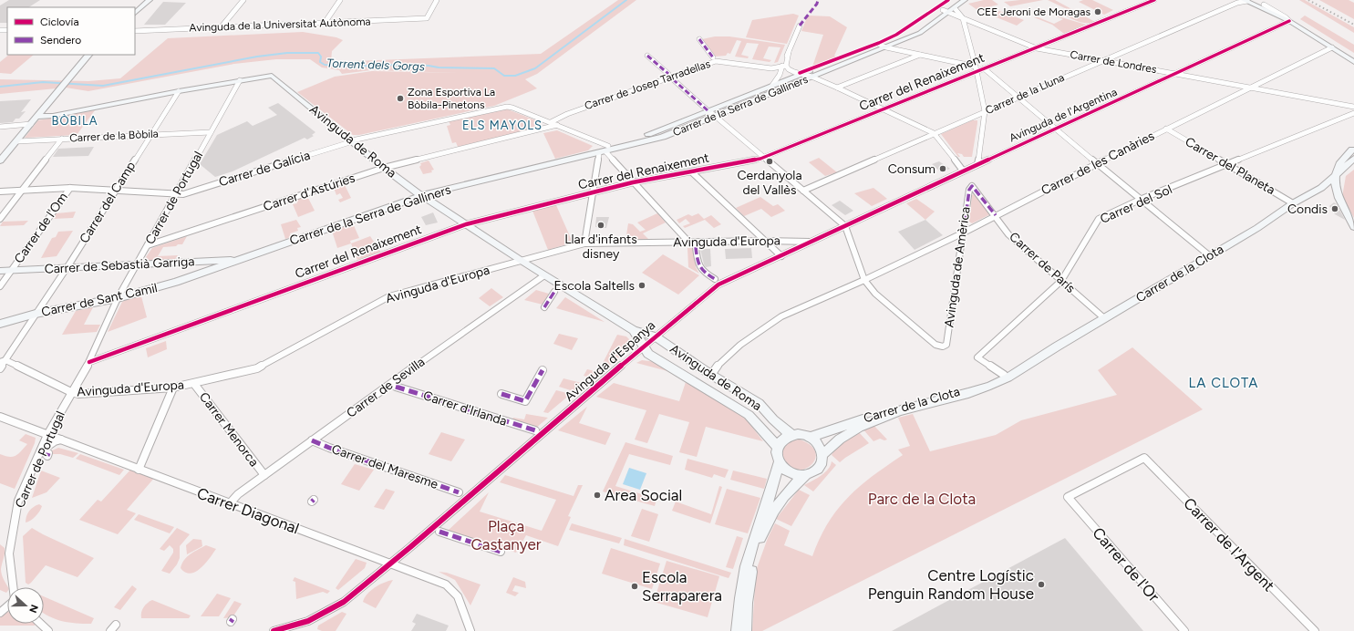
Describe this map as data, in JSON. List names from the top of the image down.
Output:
{
  "streets": {
    "street": [
      "Avinguda de la Universitat Autònoma",
      "Carrer de Londres",
      "Carrer del Renaixement",
      "Carrer de Josep Tarradellas",
      "Carrer de la Lluna",
      "Carrer de la Serra de Galliners",
      "Avinguda de l'Argentina",
      "Carrer de la Bòbila",
      "Avinguda de Roma",
      "Carrer de les Canàries",
      "Carrer del Planeta",
      "Carrer de Galícia",
      "Carrer d'Astúries",
      "Carrer de Portugal",
      "Carrer del Camp",
      "Carrer del Sol",
      "Carrer de l'Om",
      "Avinguda d'Europa",
      "Carrer de París",
      "Carrer de Sebastià Garriga",
      "Avinguda de Amèrica",
      "Carrer de la Clota",
      "Carrer de Sant Camil",
      "Avinguda d'Espanya",
      "Carrer de Sevilla",
      "Carrer d'Irlanda",
      "Carrer Menorca",
      "Carrer del Maresme",
      "Carrer Diagonal",
      "Carrer de l'Argent",
      "Carrer de l'Or"
    ]
  },
  "crossings": [
    ["Carrer de Londres", "Carrer del Renaixement"],
    ["Carrer de Londres", "Carrer de la Lluna"],
    ["Carrer de Londres", "Carrer de la Serra de Galliners"],
    ["Carrer de Londres", "Avinguda de l'Argentina"],
    ["Carrer de Londres", "Carrer de les Canàries"],
    ["Carrer del Renaixement", "Avinguda de Roma"],
    ["Carrer del Renaixement", "Carrer de Portugal"],
    ["Carrer de Josep Tarradellas", "Carrer de Galícia"],
    ["Carrer de la Serra de Galliners", "Avinguda de Roma"],
    ["Carrer de la Serra de Galliners", "Carrer de Galícia"],
    ["Carrer de la Serra de Galliners", "Carrer de Sant Camil"],
    ["Avinguda de l'Argentina", "Avinguda d'Espanya"],
    ["Carrer de la Bòbila", "Carrer de Portugal"],
    ["Carrer de la Bòbila", "Carrer del Camp"],
    ["Avinguda de Roma", "Carrer de les Canàries"],
    ["Avinguda de Roma", "Carrer de Galícia"],
    ["Avinguda de Roma", "Carrer d'Astúries"],
    ["Avinguda de Roma", "Carrer de Portugal"],
    ["Avinguda de Roma", "Carrer del Camp"],
    ["Avinguda de Roma", "Avinguda d'Europa"],
    ["Avinguda de Roma", "Carrer de la Clota"],
    ["Avinguda de Roma", "Avinguda d'Espanya"],
    ["Avinguda de Roma", "Carrer de Sevilla"],
    ["Carrer de les Canàries", "Carrer del Planeta"],
    ["Carrer de les Canàries", "Carrer de París"],
    ["Carrer de les Canàries", "Avinguda de Amèrica"],
    ["Carrer del Planeta", "Carrer del Sol"],
    ["Carrer del Planeta", "Carrer de la Clota"],
    ["Carrer de Galícia", "Carrer d'Astúries"],
    ["Carrer de Galícia", "Carrer de Portugal"],
    ["Carrer de Galícia", "Carrer del Camp"],
    ["Carrer de Galícia", "Carrer de l'Om"],
    ["Carrer d'Astúries", "Carrer de Portugal"],
    ["Carrer de Portugal", "Avinguda d'Europa"],
    ["Carrer de Portugal", "Carrer de Sebastià Garriga"],
    ["Carrer de Portugal", "Carrer de Sant Camil"],
    ["Carrer de Portugal", "Carrer Diagonal"],
    ["Carrer del Camp", "Avinguda d'Europa"],
    ["Carrer del Camp", "Carrer de Sebastià Garriga"],
    ["Carrer del Camp", "Carrer de Sant Camil"],
    ["Carrer del Sol", "Carrer de París"],
    ["Carrer del Sol", "Carrer de la Clota"],
    ["Carrer de l'Om", "Carrer de Sebastià Garriga"],
    ["Avinguda d'Europa", "Avinguda d'Espanya"],
    ["Avinguda d'Europa", "Carrer Menorca"],
    ["Carrer de París", "Avinguda de Amèrica"],
    ["Carrer de París", "Carrer de la Clota"],
    ["Carrer de Sebastià Garriga", "Carrer de Sant Camil"],
    ["Avinguda d'Espanya", "Carrer Diagonal"],
    ["Carrer de Sevilla", "Carrer Menorca"],
    ["Carrer de Sevilla", "Carrer del Maresme"],
    ["Carrer de Sevilla", "Carrer Diagonal"],
    ["Carrer de l'Argent", "Carrer de l'Or"]
  ],
  "districts": ["BÒBILA", "ELS MAYOLS", "LA CLOTA"],
  "water": ["Torrent dels Gorgs"],
  "parks": ["Parc de la Clota", "Plaça Castanyer"],
  "places": [
    "CEE Jeroni de Moragas",
    "Zona Esportiva La Bòbila-Pinetons",
    "Cerdanyola del Vallès",
    "Consum",
    "Condis",
    "Llar d'infants disney",
    "Escola Saltells",
    "Area Social",
    "Centre Logístic Penguin Random House",
    "Escola Serraparera"
  ],
  "legend": ["Ciclovía", "Sendero"],
  "north": "right"
}
